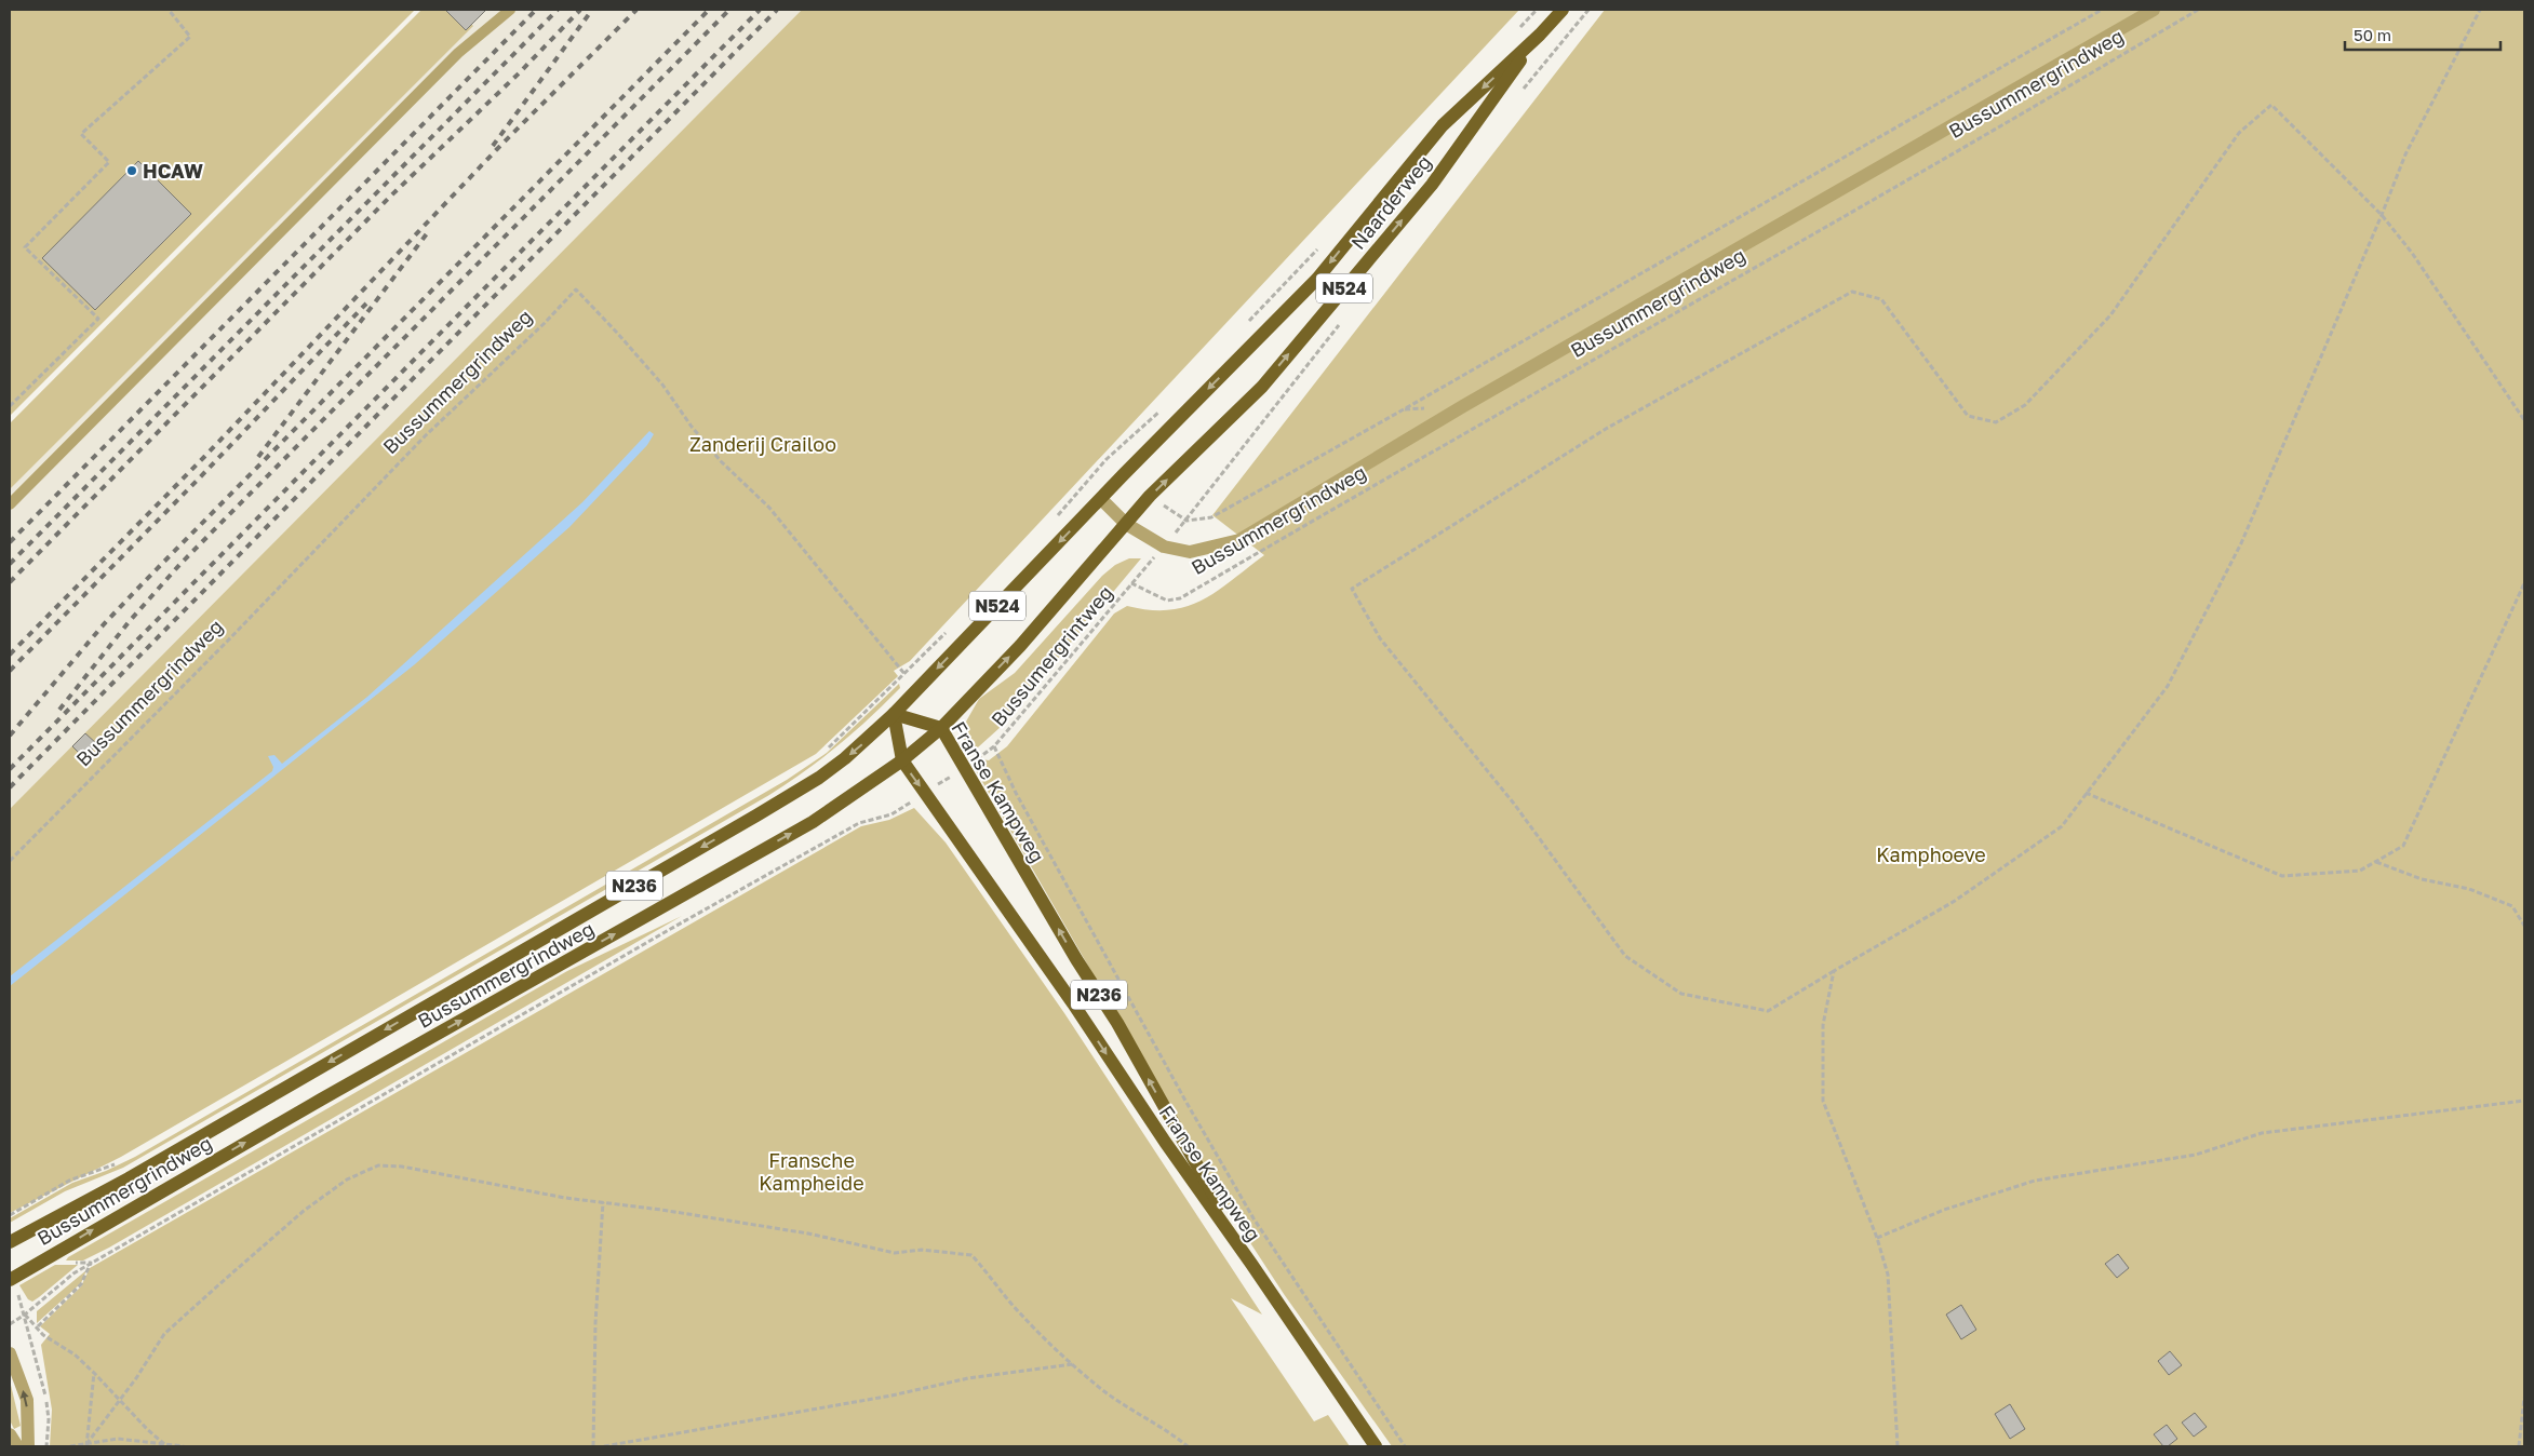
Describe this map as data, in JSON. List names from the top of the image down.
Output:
{
  "streets": {
    "main road": [
      "Bussummergrindweg",
      "Naarderweg",
      "N524",
      "Franse Kampweg",
      "N236"
    ],
    "path": ["Bussumergrintweg"]
  },
  "crossings": [
    ["Bussummergrindweg", "Naarderweg"],
    ["Bussummergrindweg", "Bussumergrintweg"],
    ["Bussummergrindweg", "Franse Kampweg"],
    ["Bussumergrintweg", "Franse Kampweg"]
  ],
  "parks": ["Zanderij Crailoo", "Kamphoeve", "Fransche Kampheide"],
  "places": ["HCAW"],
  "scale_bar": "50 m"
}
